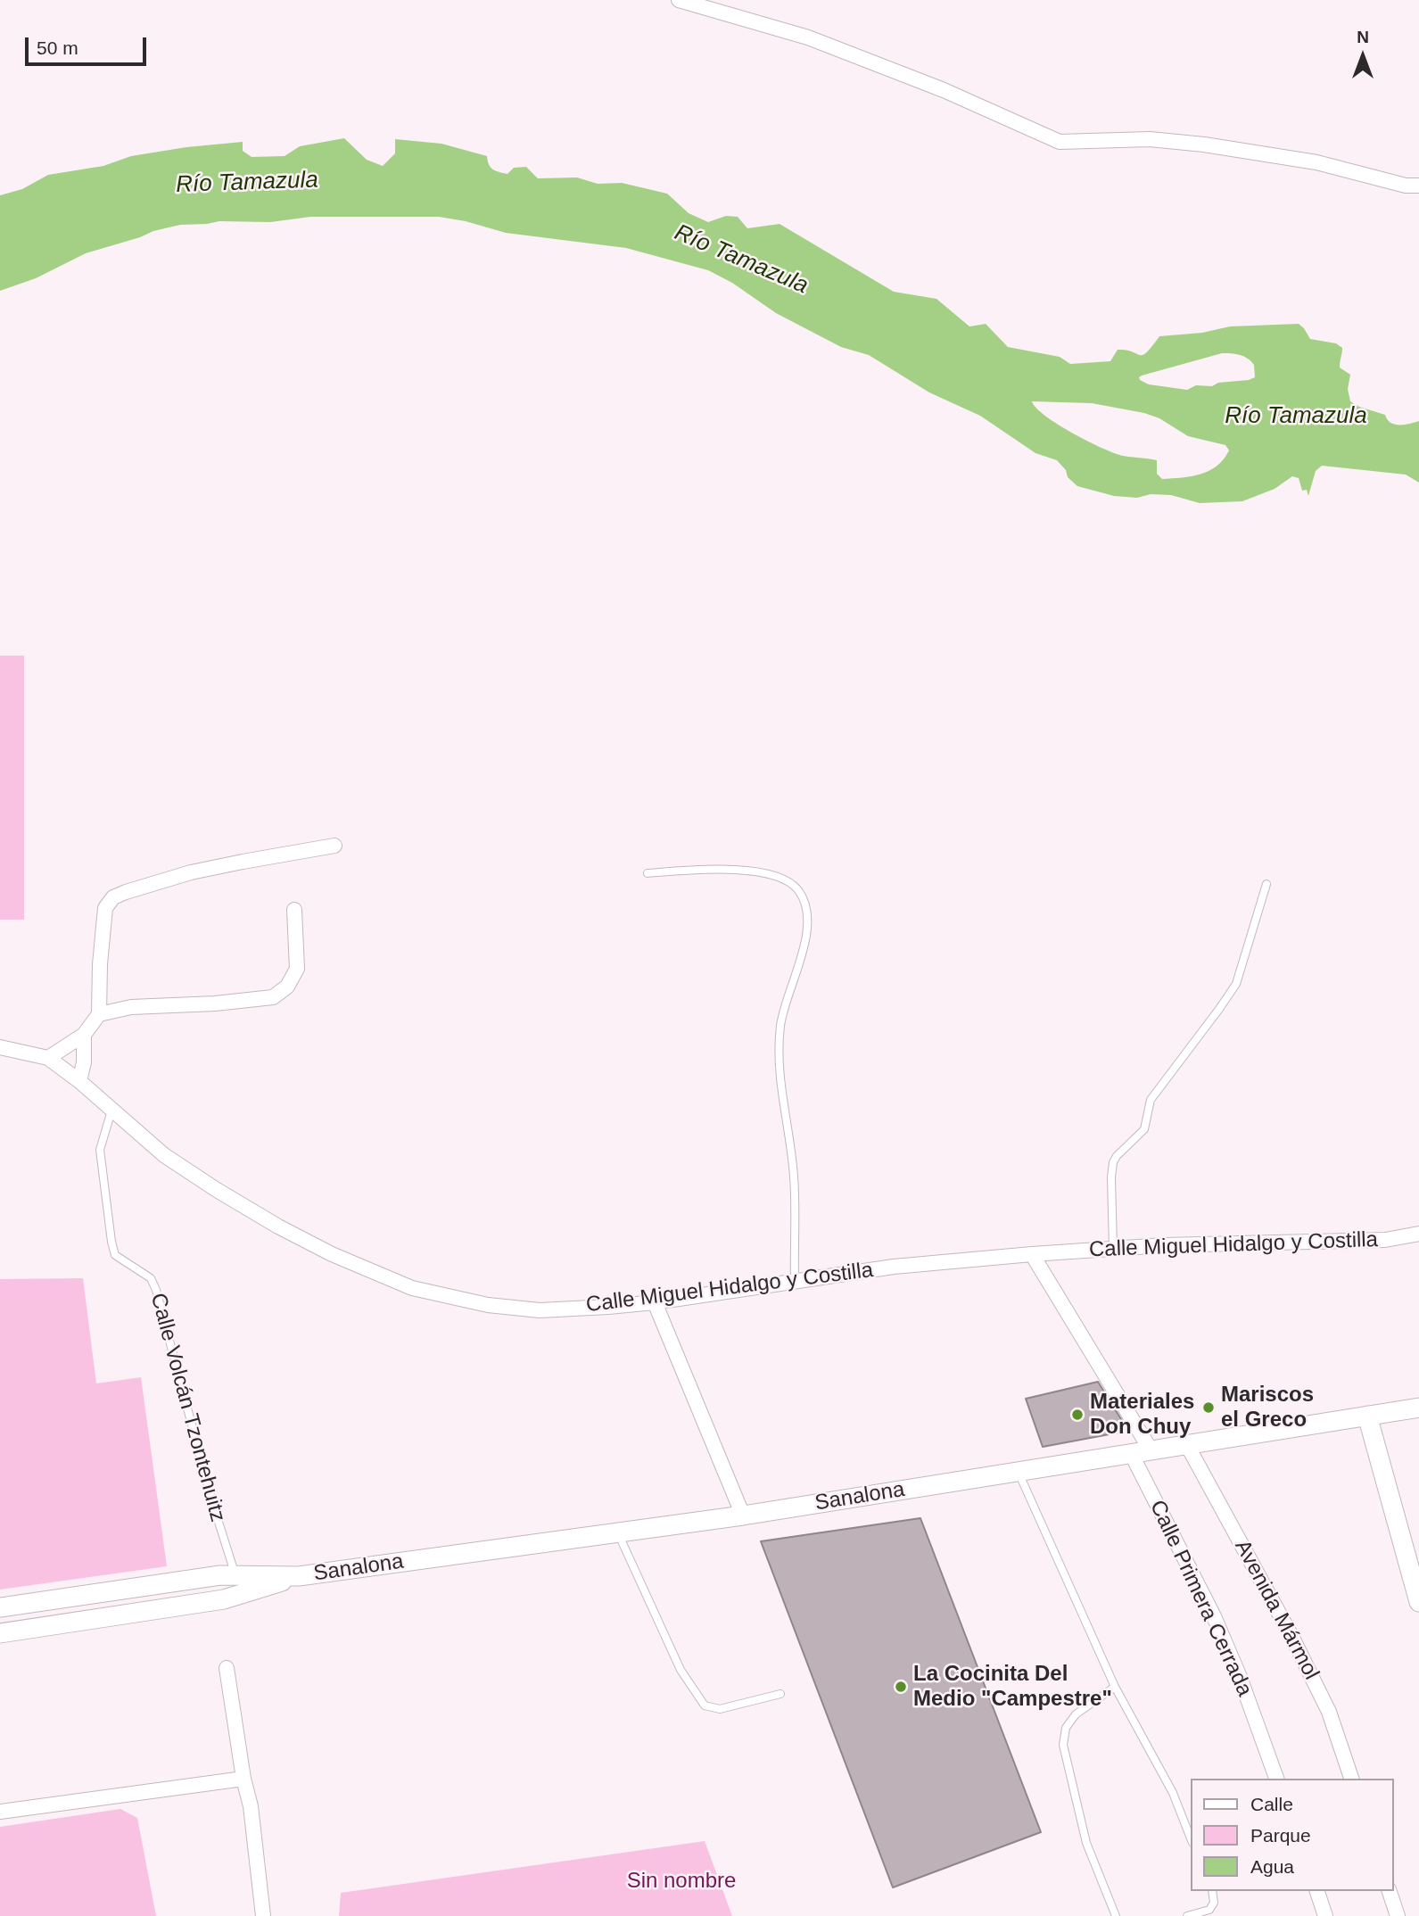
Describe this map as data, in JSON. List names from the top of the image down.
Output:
{
  "streets": {
    "main road": ["Sanalona"],
    "street": ["Calle Miguel Hidalgo y Costilla", "Calle Primera Cerrada", "Avenida Mármol"],
    "lane": ["Calle Volcán Tzontehuitz"]
  },
  "crossings": [
    ["Calle Miguel Hidalgo y Costilla", "Calle Volcán Tzontehuitz"],
    ["Sanalona", "Calle Primera Cerrada"],
    ["Sanalona", "Avenida Mármol"]
  ],
  "water": ["Río Tamazula"],
  "parks": ["Sin nombre"],
  "places": ["Mariscos el Greco", "Materiales Don Chuy", "La Cocinita Del Medio \"Campestre\""],
  "legend": ["Calle", "Parque", "Agua"],
  "scale_bar": "50 m",
  "north": "top"
}
